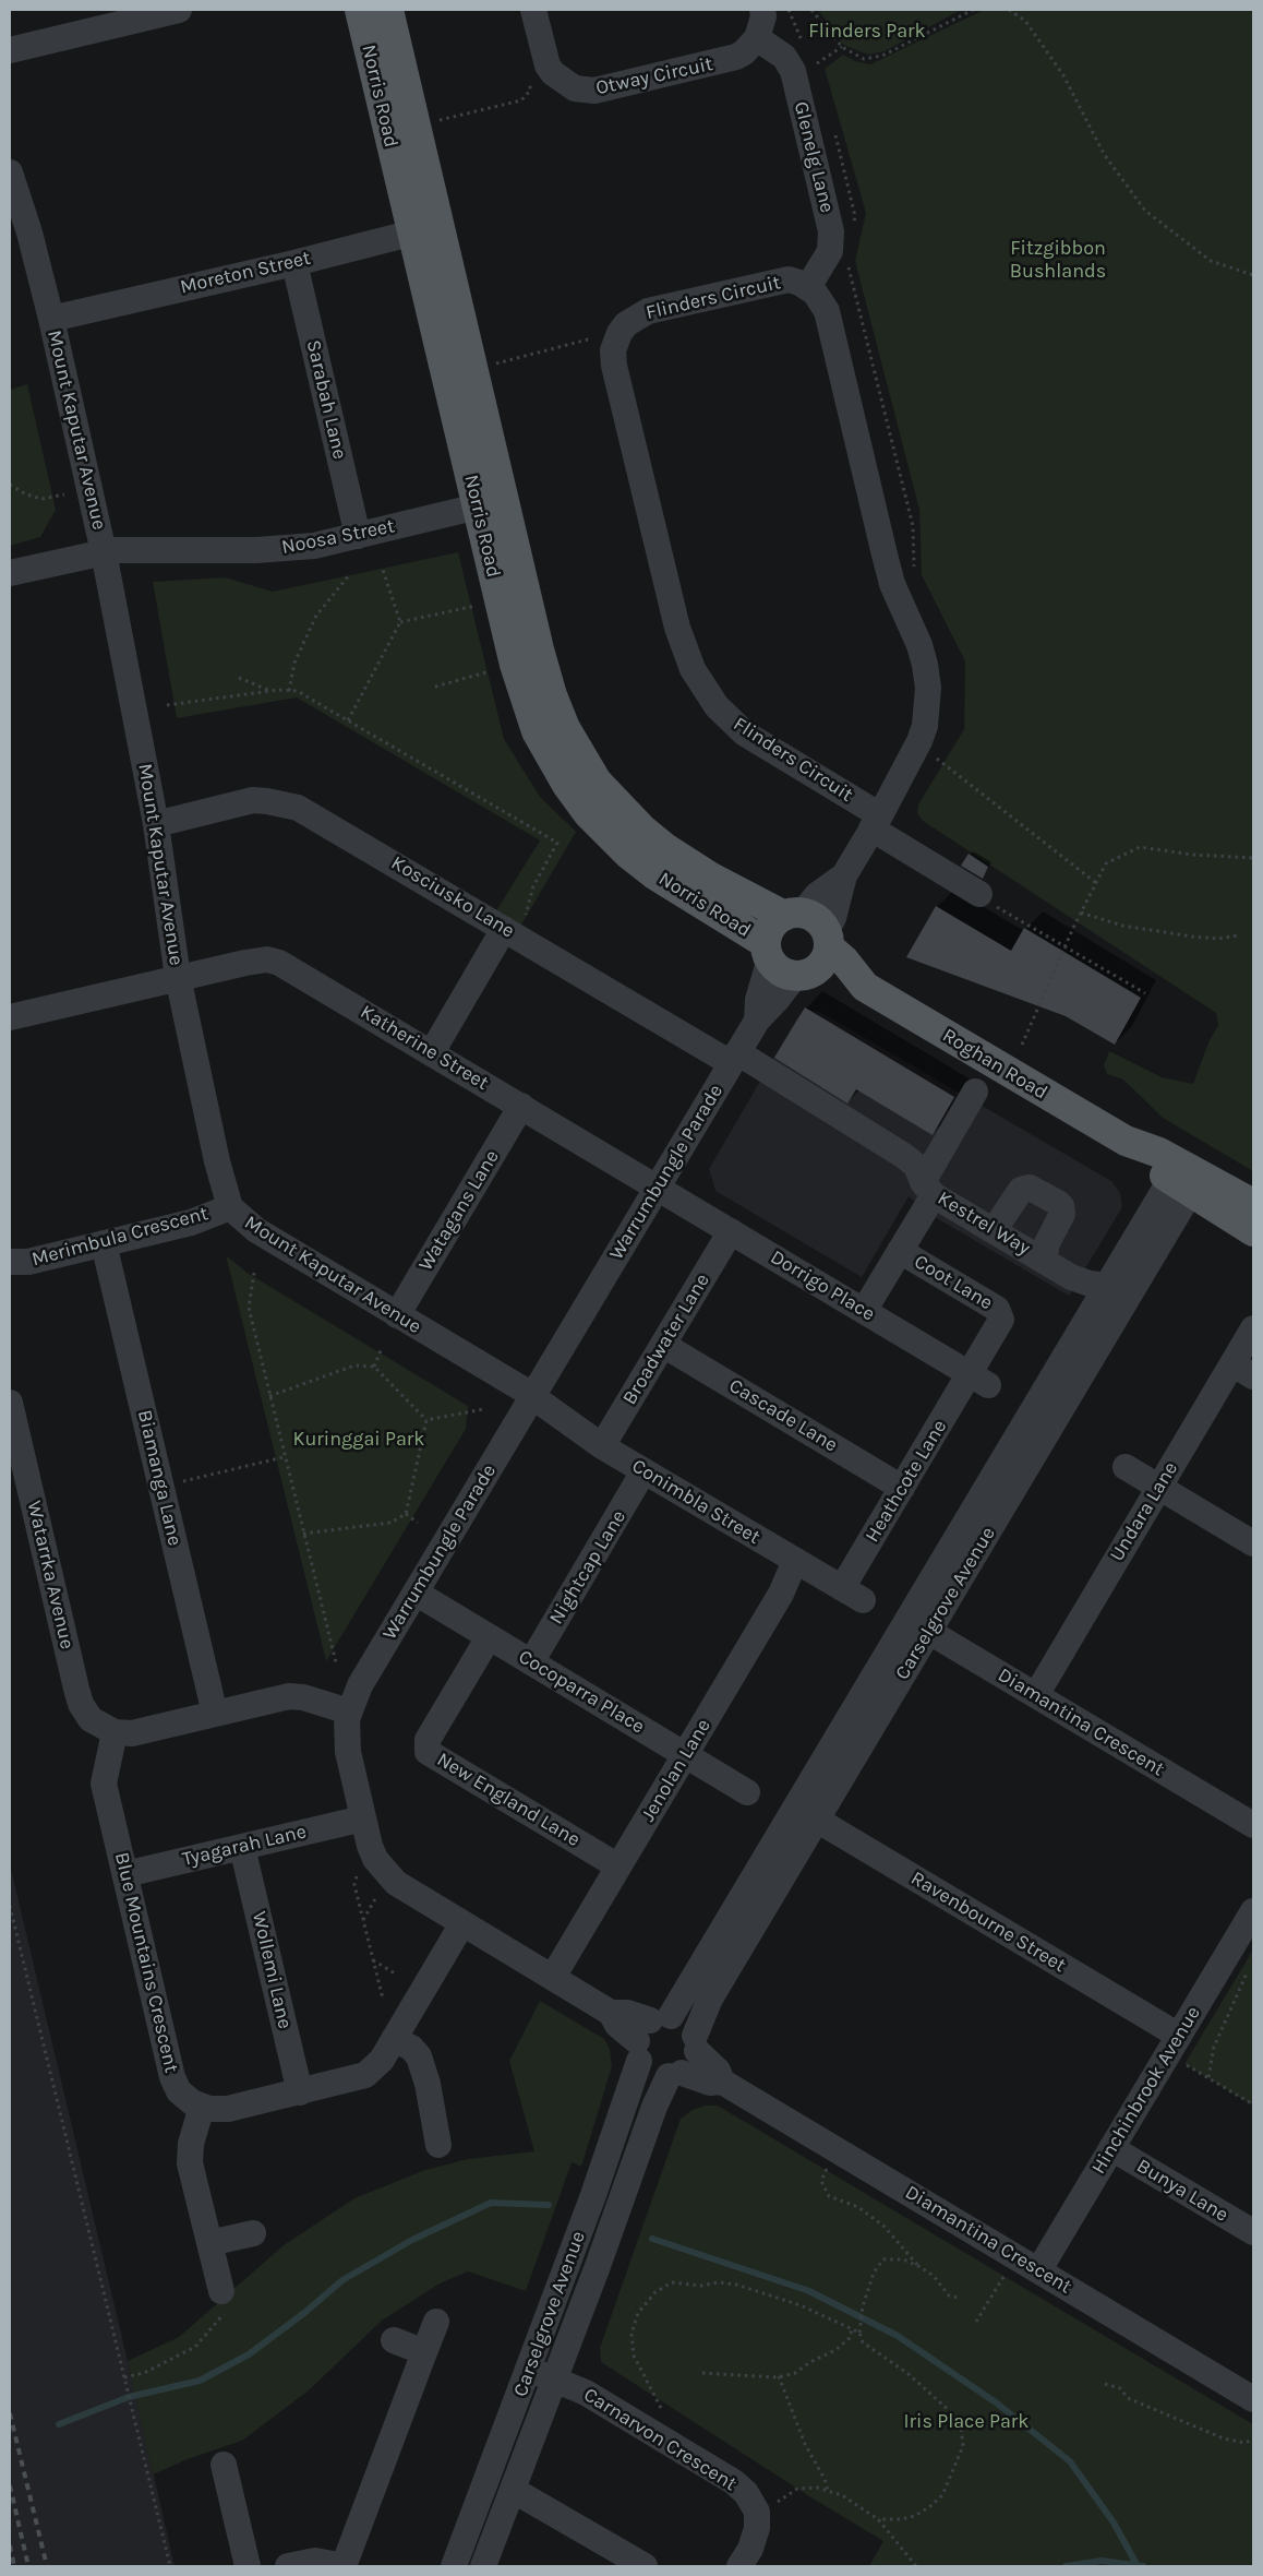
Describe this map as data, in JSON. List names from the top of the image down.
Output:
{
  "streets": {
    "main road": ["Norris Road", "Roghan Road"],
    "street": [
      "Otway Circuit",
      "Glenelg Lane",
      "Moreton Street",
      "Flinders Circuit",
      "Sarabah Lane",
      "Mount Kaputar Avenue",
      "Noosa Street",
      "Kosciusko Lane",
      "Katherine Street",
      "Warrumbungle Parade",
      "Watagans Lane",
      "Kestrel Way",
      "Merimbula Crescent",
      "Coot Lane",
      "Dorrigo Place",
      "Broadwater Lane",
      "Cascade Lane",
      "Biamanga Lane",
      "Heathcote Lane",
      "Conimbla Street",
      "Undara Lane",
      "Nightcap Lane",
      "Watarrka Avenue",
      "Carselgrove Avenue",
      "Cocoparra Place",
      "Diamantina Crescent",
      "Jenolan Lane",
      "New England Lane",
      "Tyagarah Lane",
      "Ravenbourne Street",
      "Blue Mountains Crescent",
      "Wollemi Lane",
      "Hinchinbrook Avenue",
      "Bunya Lane",
      "Carnarvon Crescent"
    ]
  },
  "crossings": [
    ["Otway Circuit", "Glenelg Lane"],
    ["Norris Road", "Moreton Street"],
    ["Norris Road", "Flinders Circuit"],
    ["Norris Road", "Noosa Street"],
    ["Norris Road", "Roghan Road"],
    ["Norris Road", "Warrumbungle Parade"],
    ["Glenelg Lane", "Flinders Circuit"],
    ["Moreton Street", "Sarabah Lane"],
    ["Moreton Street", "Mount Kaputar Avenue"],
    ["Flinders Circuit", "Roghan Road"],
    ["Flinders Circuit", "Warrumbungle Parade"],
    ["Sarabah Lane", "Noosa Street"],
    ["Mount Kaputar Avenue", "Noosa Street"],
    ["Mount Kaputar Avenue", "Kosciusko Lane"],
    ["Mount Kaputar Avenue", "Katherine Street"],
    ["Mount Kaputar Avenue", "Warrumbungle Parade"],
    ["Mount Kaputar Avenue", "Watagans Lane"],
    ["Mount Kaputar Avenue", "Merimbula Crescent"],
    ["Mount Kaputar Avenue", "Conimbla Street"],
    ["Kosciusko Lane", "Warrumbungle Parade"],
    ["Kosciusko Lane", "Kestrel Way"],
    ["Katherine Street", "Warrumbungle Parade"],
    ["Katherine Street", "Watagans Lane"],
    ["Katherine Street", "Dorrigo Place"],
    ["Roghan Road", "Warrumbungle Parade"],
    ["Roghan Road", "Carselgrove Avenue"],
    ["Warrumbungle Parade", "Kestrel Way"],
    ["Warrumbungle Parade", "Dorrigo Place"],
    ["Warrumbungle Parade", "Conimbla Street"],
    ["Warrumbungle Parade", "Carselgrove Avenue"],
    ["Warrumbungle Parade", "Cocoparra Place"],
    ["Warrumbungle Parade", "Diamantina Crescent"],
    ["Warrumbungle Parade", "Jenolan Lane"],
    ["Warrumbungle Parade", "Tyagarah Lane"],
    ["Kestrel Way", "Carselgrove Avenue"],
    ["Merimbula Crescent", "Biamanga Lane"],
    ["Coot Lane", "Dorrigo Place"],
    ["Coot Lane", "Heathcote Lane"],
    ["Dorrigo Place", "Broadwater Lane"],
    ["Dorrigo Place", "Heathcote Lane"],
    ["Broadwater Lane", "Cascade Lane"],
    ["Broadwater Lane", "Conimbla Street"],
    ["Cascade Lane", "Heathcote Lane"],
    ["Heathcote Lane", "Conimbla Street"],
    ["Conimbla Street", "Nightcap Lane"],
    ["Conimbla Street", "Jenolan Lane"],
    ["Undara Lane", "Diamantina Crescent"],
    ["Nightcap Lane", "Cocoparra Place"],
    ["Watarrka Avenue", "Blue Mountains Crescent"],
    ["Carselgrove Avenue", "Diamantina Crescent"],
    ["Carselgrove Avenue", "Ravenbourne Street"],
    ["Carselgrove Avenue", "Carnarvon Crescent"],
    ["Cocoparra Place", "Jenolan Lane"],
    ["Cocoparra Place", "New England Lane"],
    ["Diamantina Crescent", "Hinchinbrook Avenue"],
    ["Jenolan Lane", "New England Lane"],
    ["Tyagarah Lane", "Blue Mountains Crescent"],
    ["Tyagarah Lane", "Wollemi Lane"],
    ["Ravenbourne Street", "Hinchinbrook Avenue"],
    ["Hinchinbrook Avenue", "Bunya Lane"]
  ],
  "parks": [
    "Flinders Park",
    "Fitzgibbon Bushlands",
    "Kuringgai Park",
    "Iris Place Park"
  ]
}
